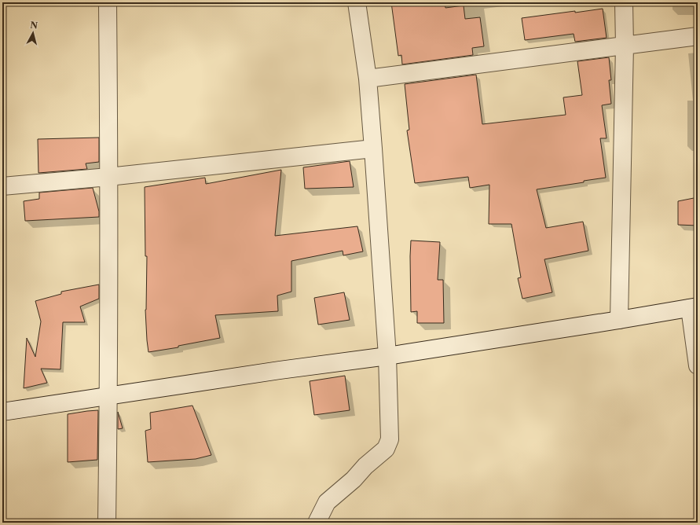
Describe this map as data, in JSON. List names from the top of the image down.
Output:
{
  "north": "top"
}
